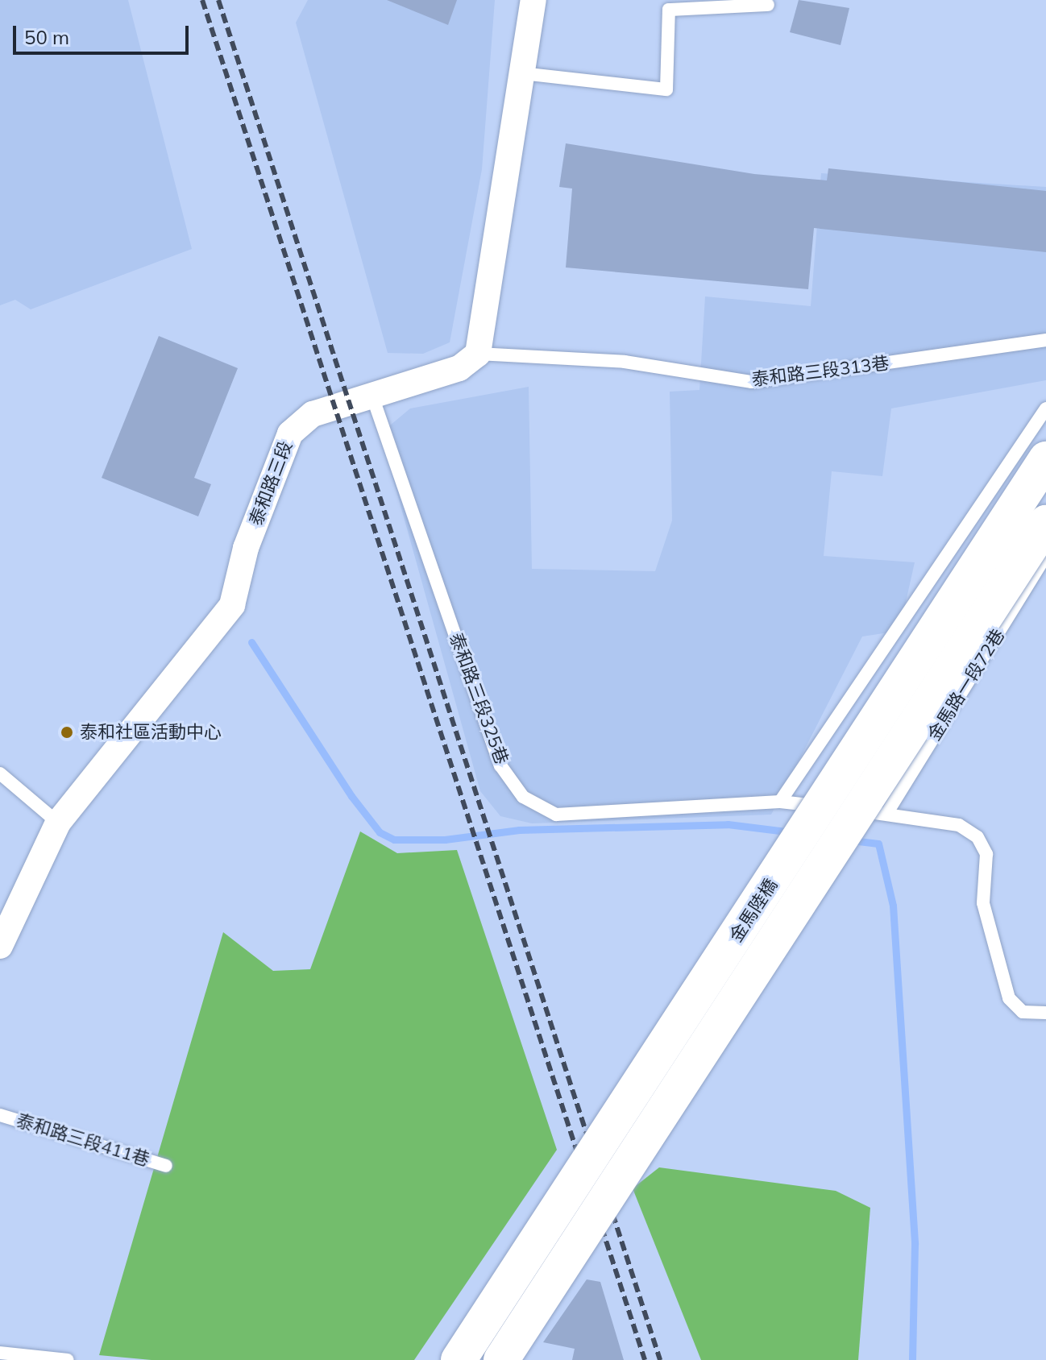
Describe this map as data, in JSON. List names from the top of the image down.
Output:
{
  "streets": {
    "main road": ["金馬陸橋"],
    "street": ["泰和路三段"],
    "lane": [
      "泰和路三段313巷",
      "金馬路一段72巷",
      "泰和路三段325巷",
      "泰和路三段411巷"
    ]
  },
  "crossings": [
    ["泰和路三段313巷", "泰和路三段"],
    ["泰和路三段", "泰和路三段325巷"],
    ["金馬路一段72巷", "泰和路三段325巷"]
  ],
  "places": ["泰和社區活動中心"],
  "scale_bar": "50 m"
}
